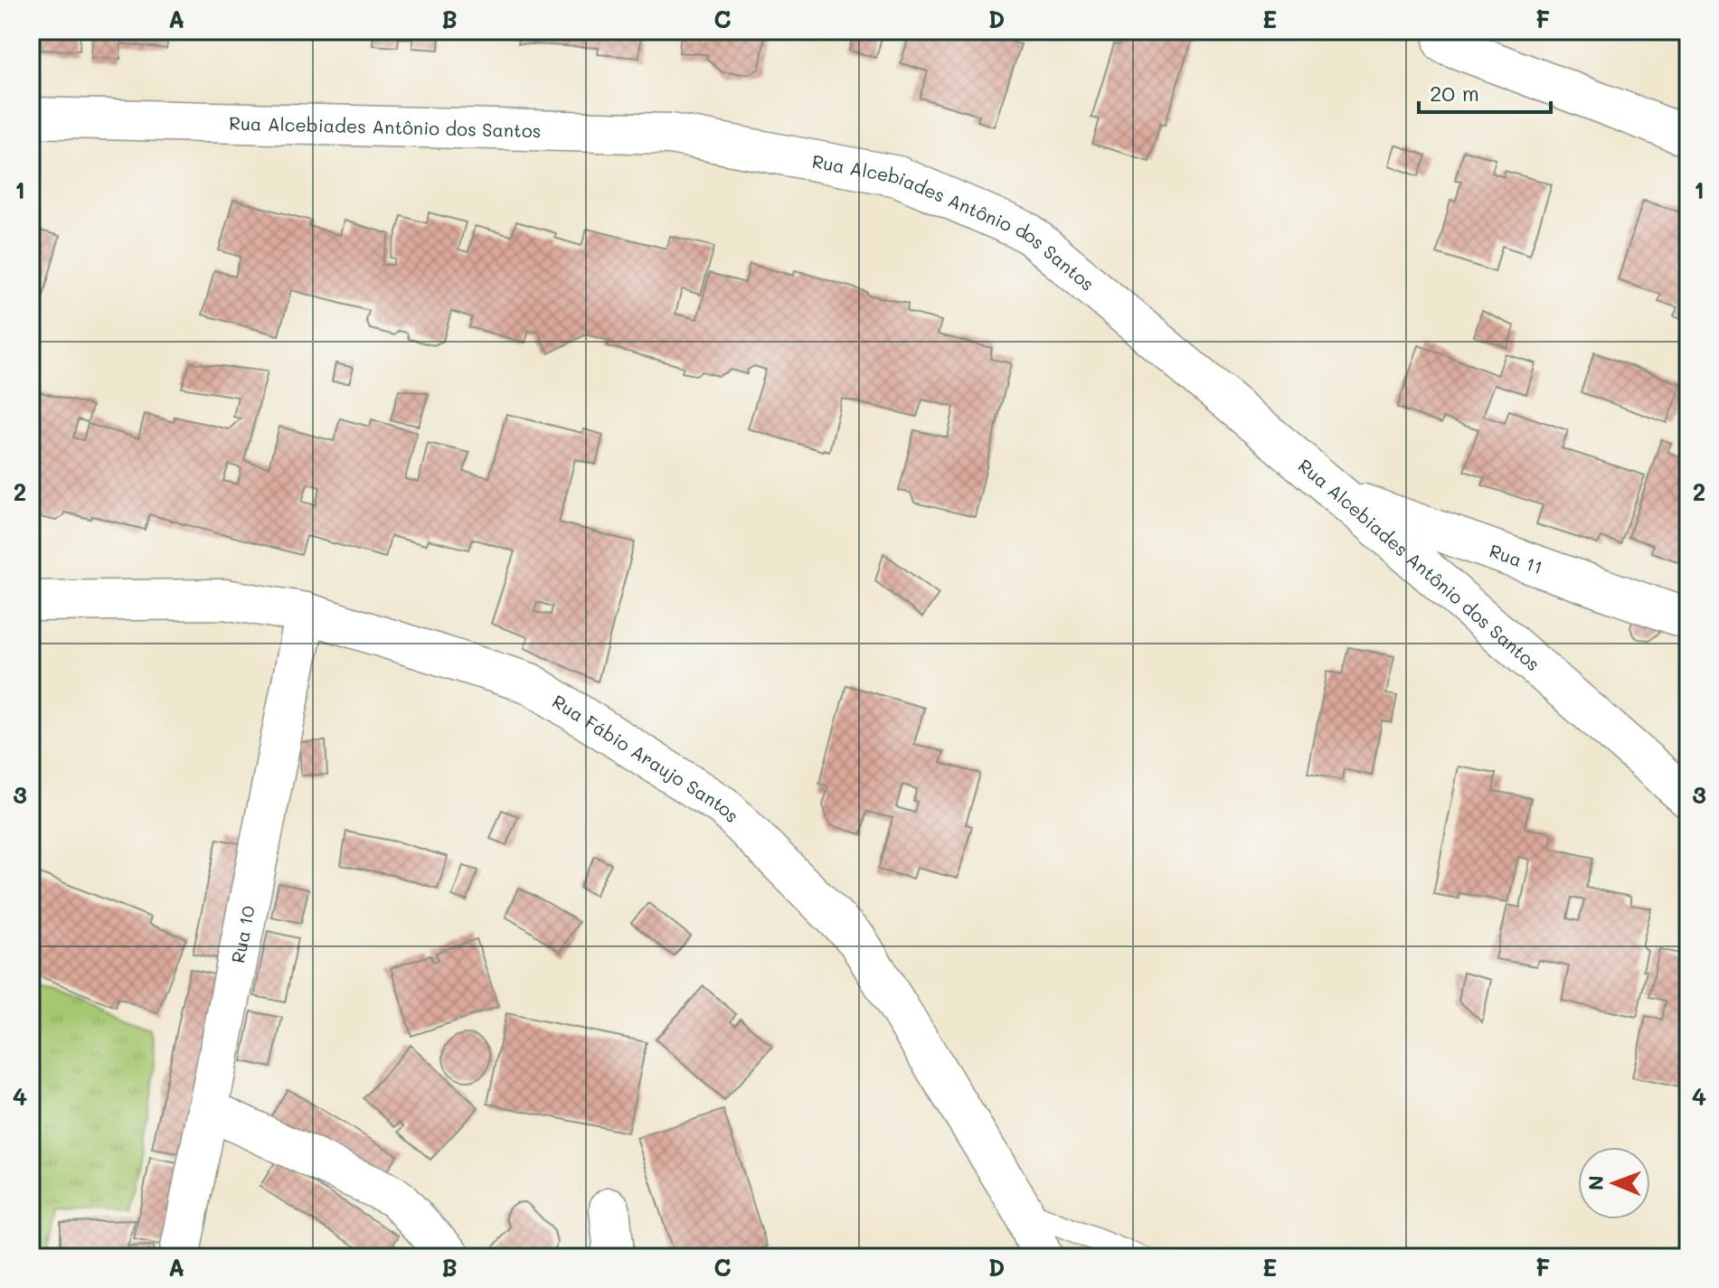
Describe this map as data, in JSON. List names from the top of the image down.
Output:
{
  "streets": {
    "street": [
      "Rua Alcebiades Antônio dos Santos",
      "Rua 11",
      "Rua Fábio Araujo Santos",
      "Rua 10"
    ]
  },
  "crossings": [
    ["Rua Alcebiades Antônio dos Santos", "Rua 11"],
    ["Rua Fábio Araujo Santos", "Rua 10"]
  ],
  "scale_bar": "20 m",
  "north": "left",
  "grid": {
    "columns": [
      "A",
      "B",
      "C",
      "D",
      "E",
      "F"
    ],
    "rows": [
      "1",
      "2",
      "3",
      "4"
    ]
  }
}
